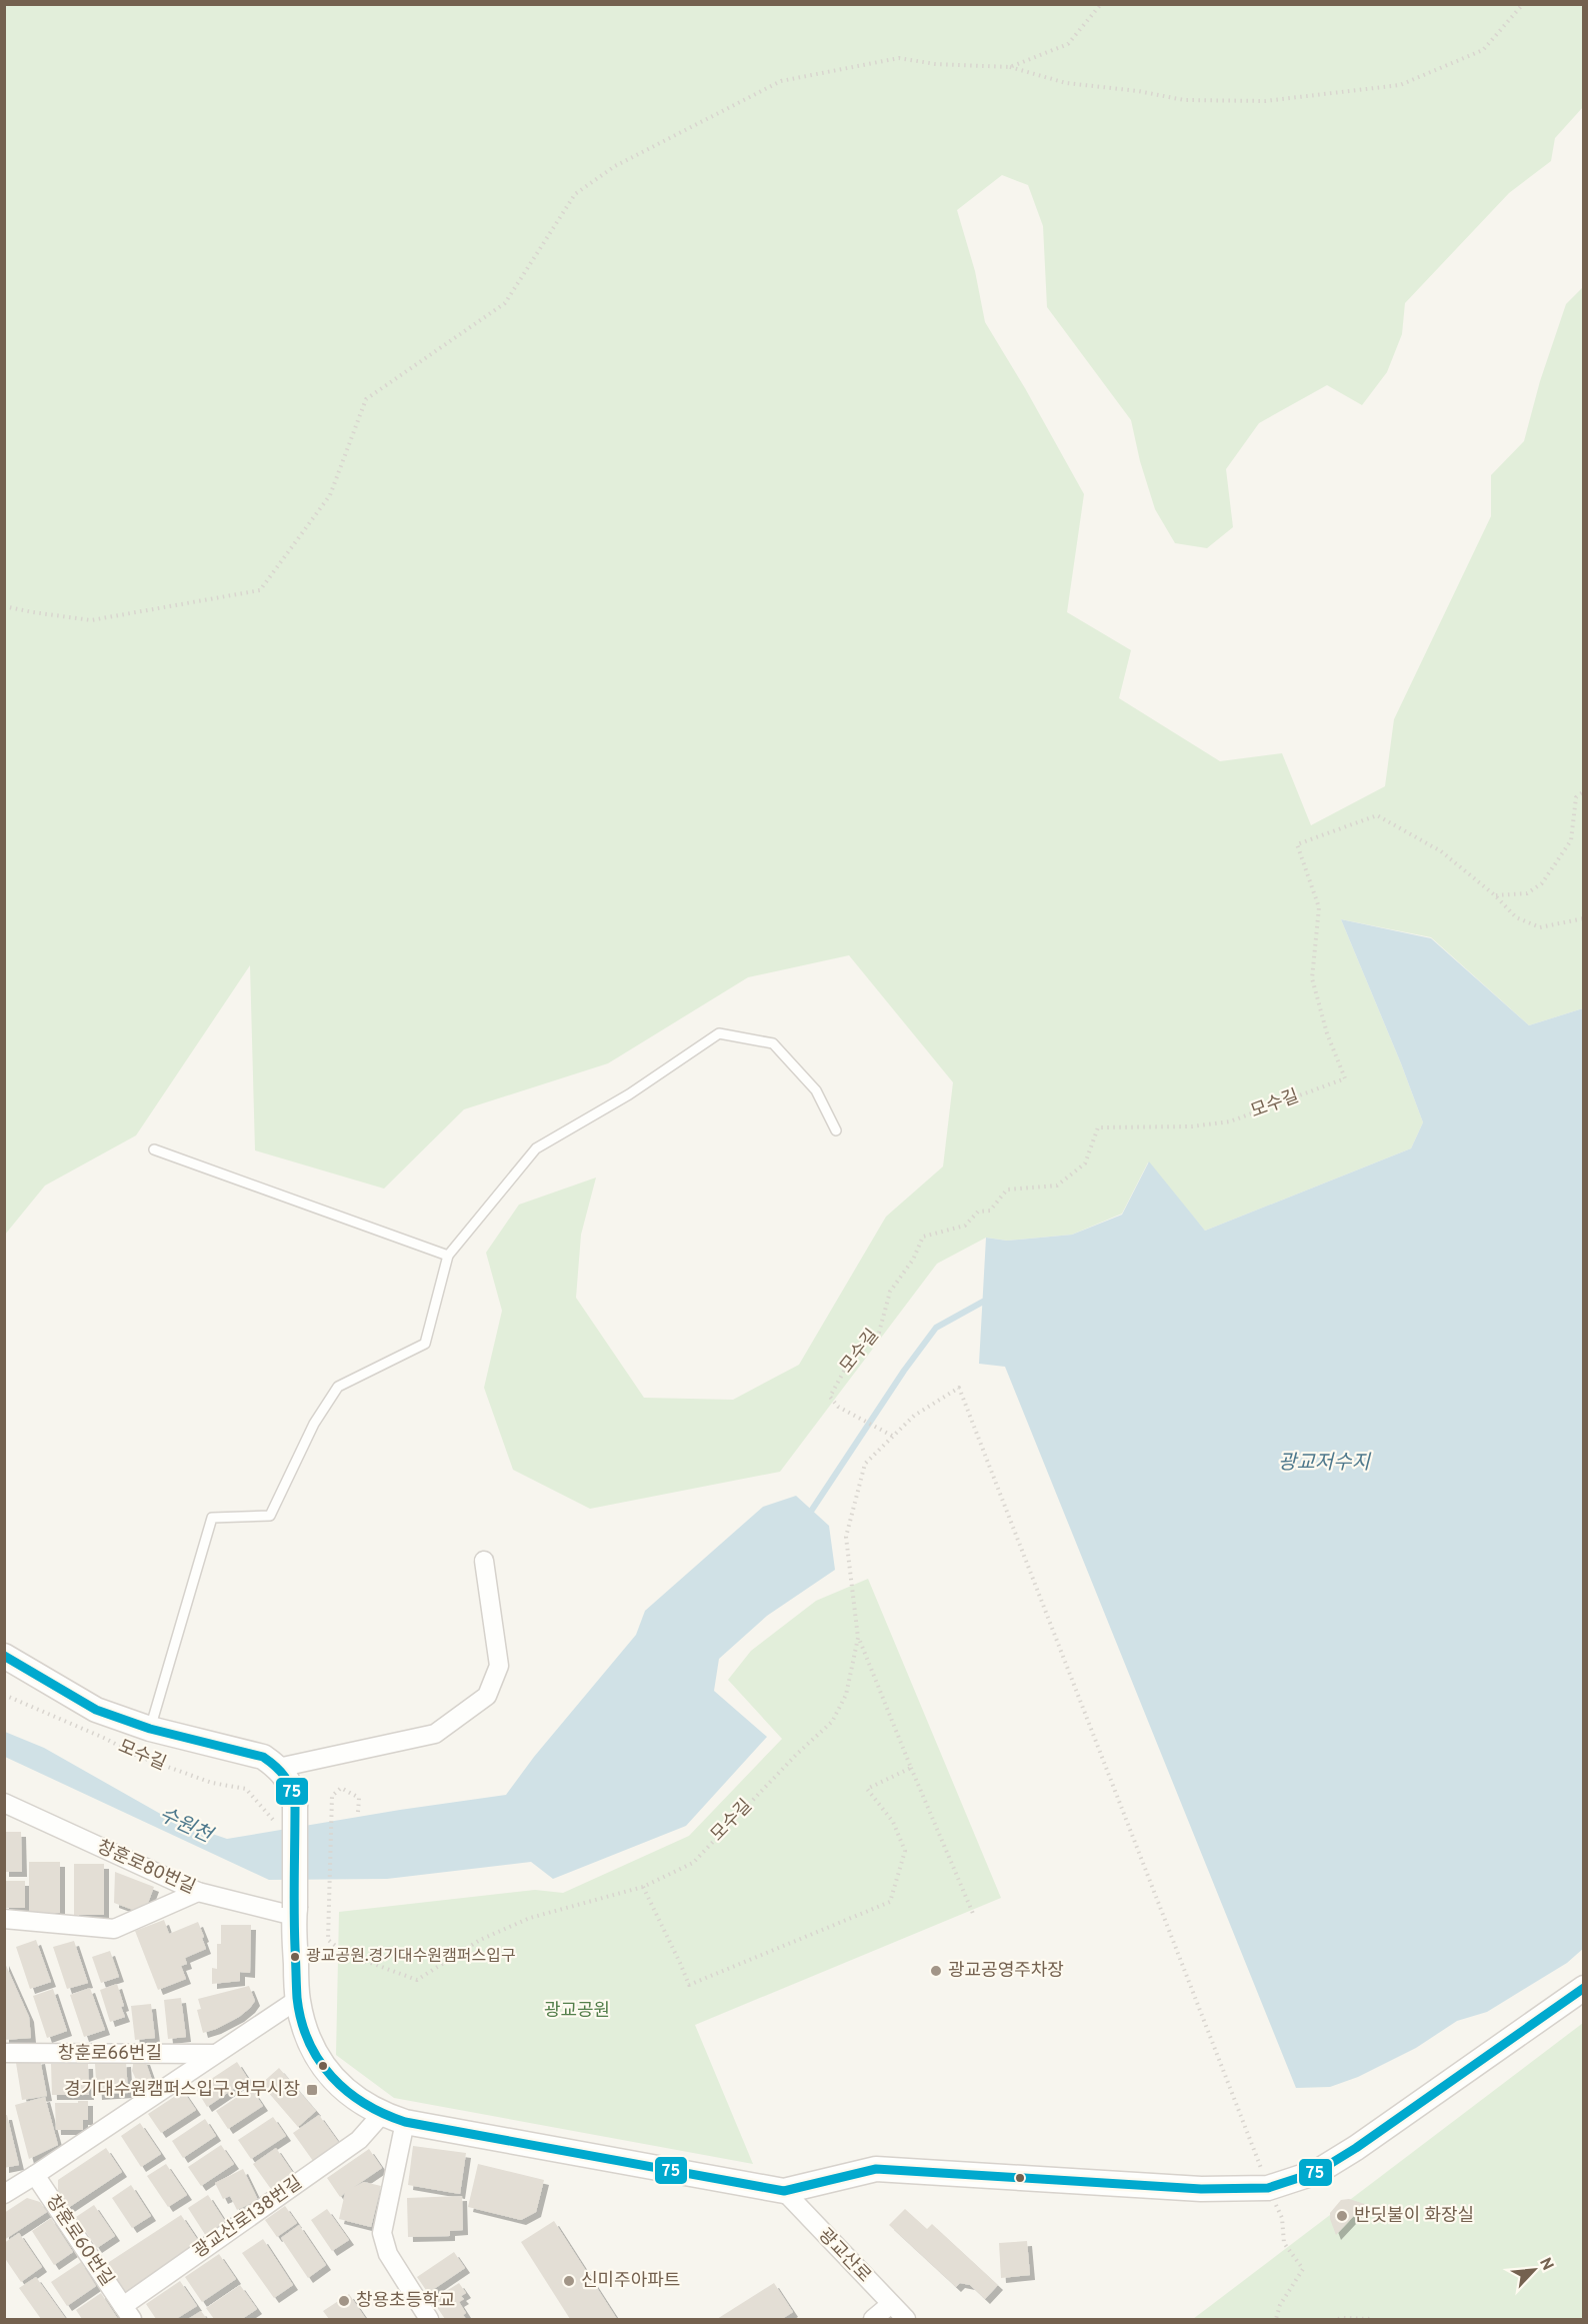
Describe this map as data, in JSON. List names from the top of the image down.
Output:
{
  "streets": {
    "street": [
      "창훈로80번길",
      "창훈로66번길",
      "광교산로138번길",
      "창훈로60번길",
      "광교산로"
    ],
    "path": ["모수길"]
  },
  "crossings": [
    ["창훈로66번길", "창훈로60번길"],
    ["광교산로138번길", "창훈로60번길"]
  ],
  "water": ["광교저수지", "수원천"],
  "parks": ["광교공원"],
  "places": {
    "other": [
      "광교공원.경기대수원캠퍼스입구",
      "광교공영주차장",
      "반딧불이 화장실",
      "신미주아파트",
      "창용초등학교"
    ],
    "transit": ["경기대수원캠퍼스입구.연무시장"]
  },
  "lines": ["transit line 75"],
  "north": "top right"
}
